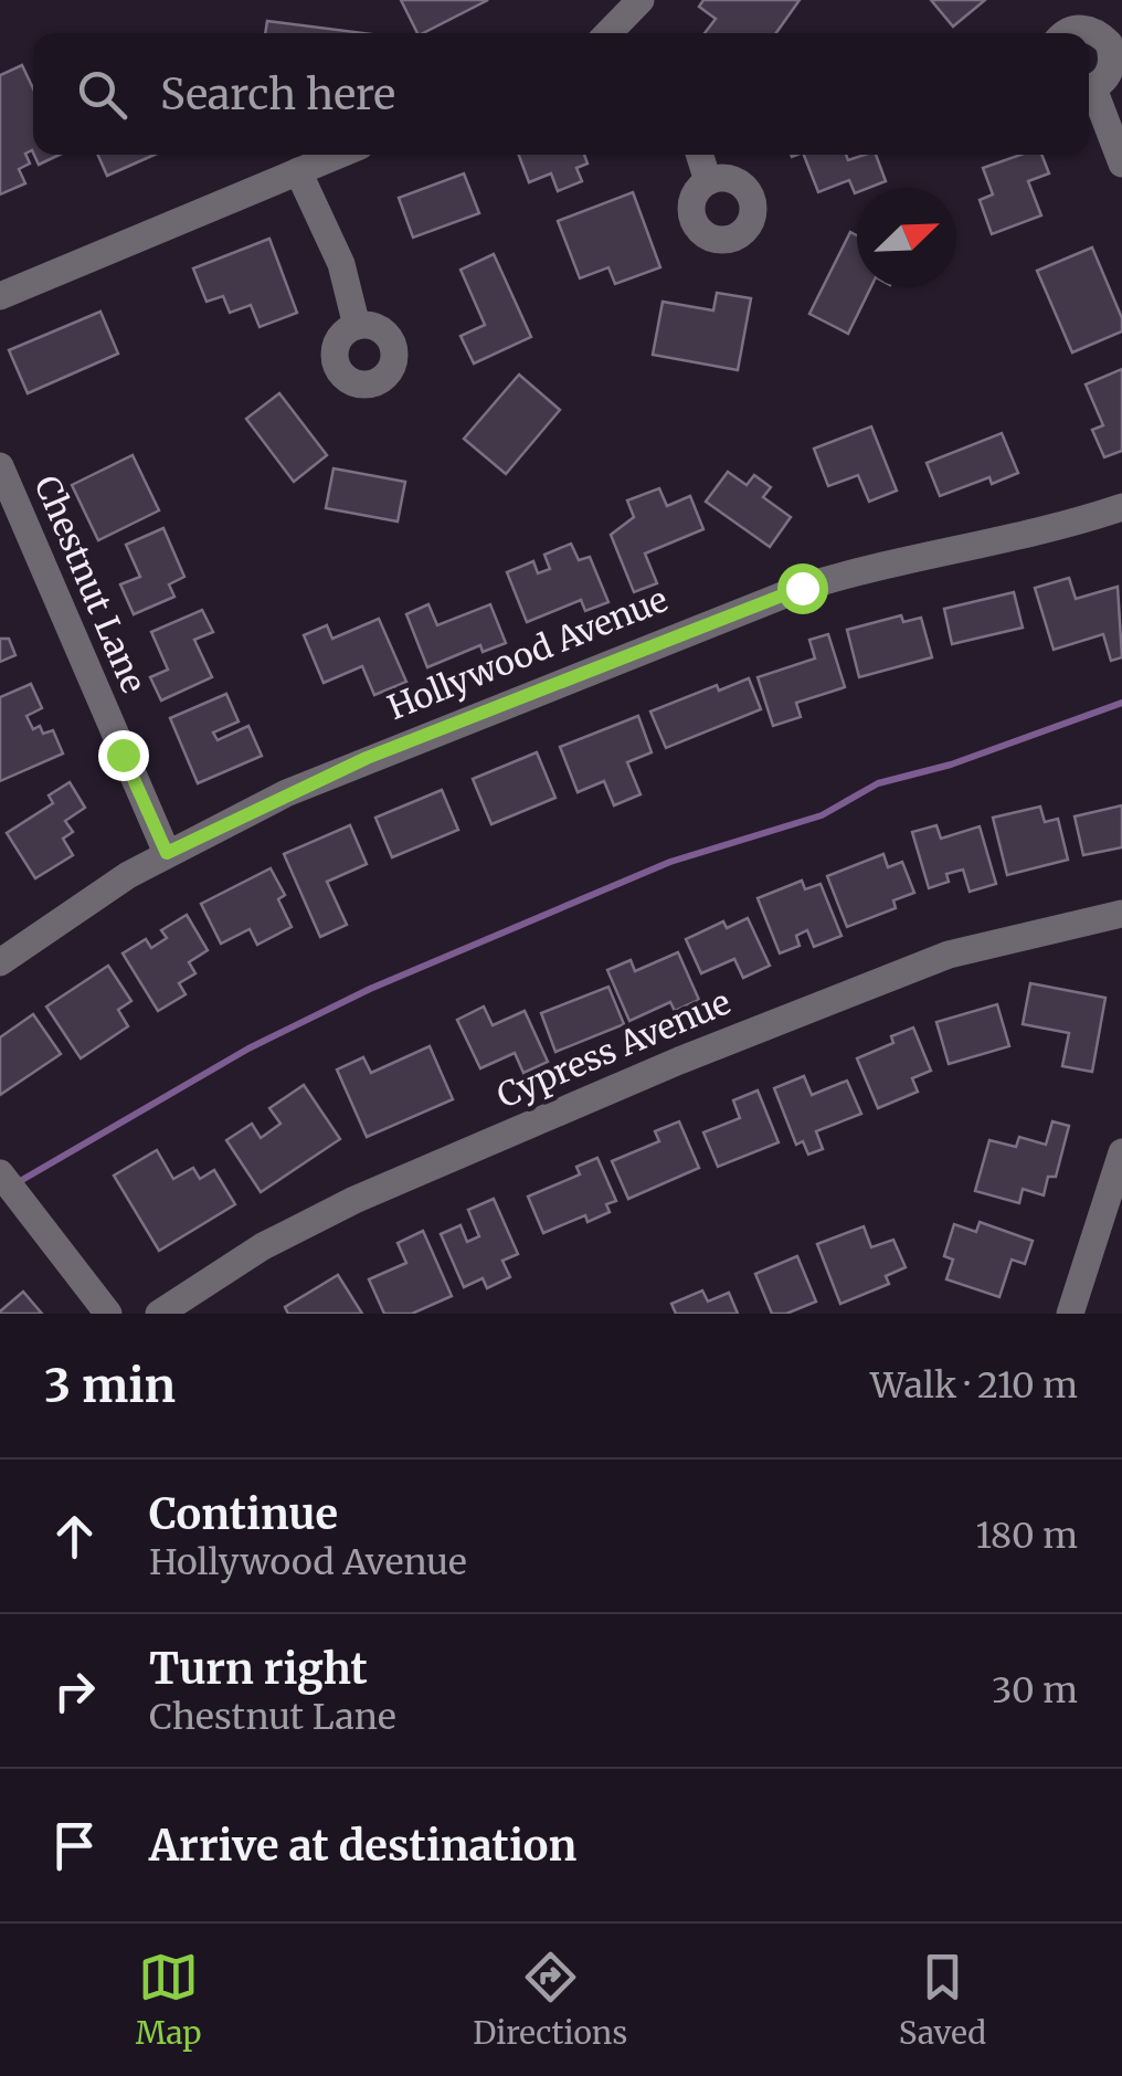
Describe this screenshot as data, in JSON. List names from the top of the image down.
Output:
{
  "streets": {
    "street": ["Chestnut Lane", "Hollywood Avenue", "Cypress Avenue"]
  },
  "crossings": [
    ["Chestnut Lane", "Hollywood Avenue"]
  ],
  "north": "top right",
  "page": {
    "search": "Search here",
    "heading": ["3 min", "Walk · 210 m"],
    "list": [
      ["Continue", "Hollywood Avenue", "180 m"],
      ["Turn right", "Chestnut Lane", "30 m"],
      "Arrive at destination"
    ],
    "nav": ["Map", "Directions", "Saved"]
  }
}
